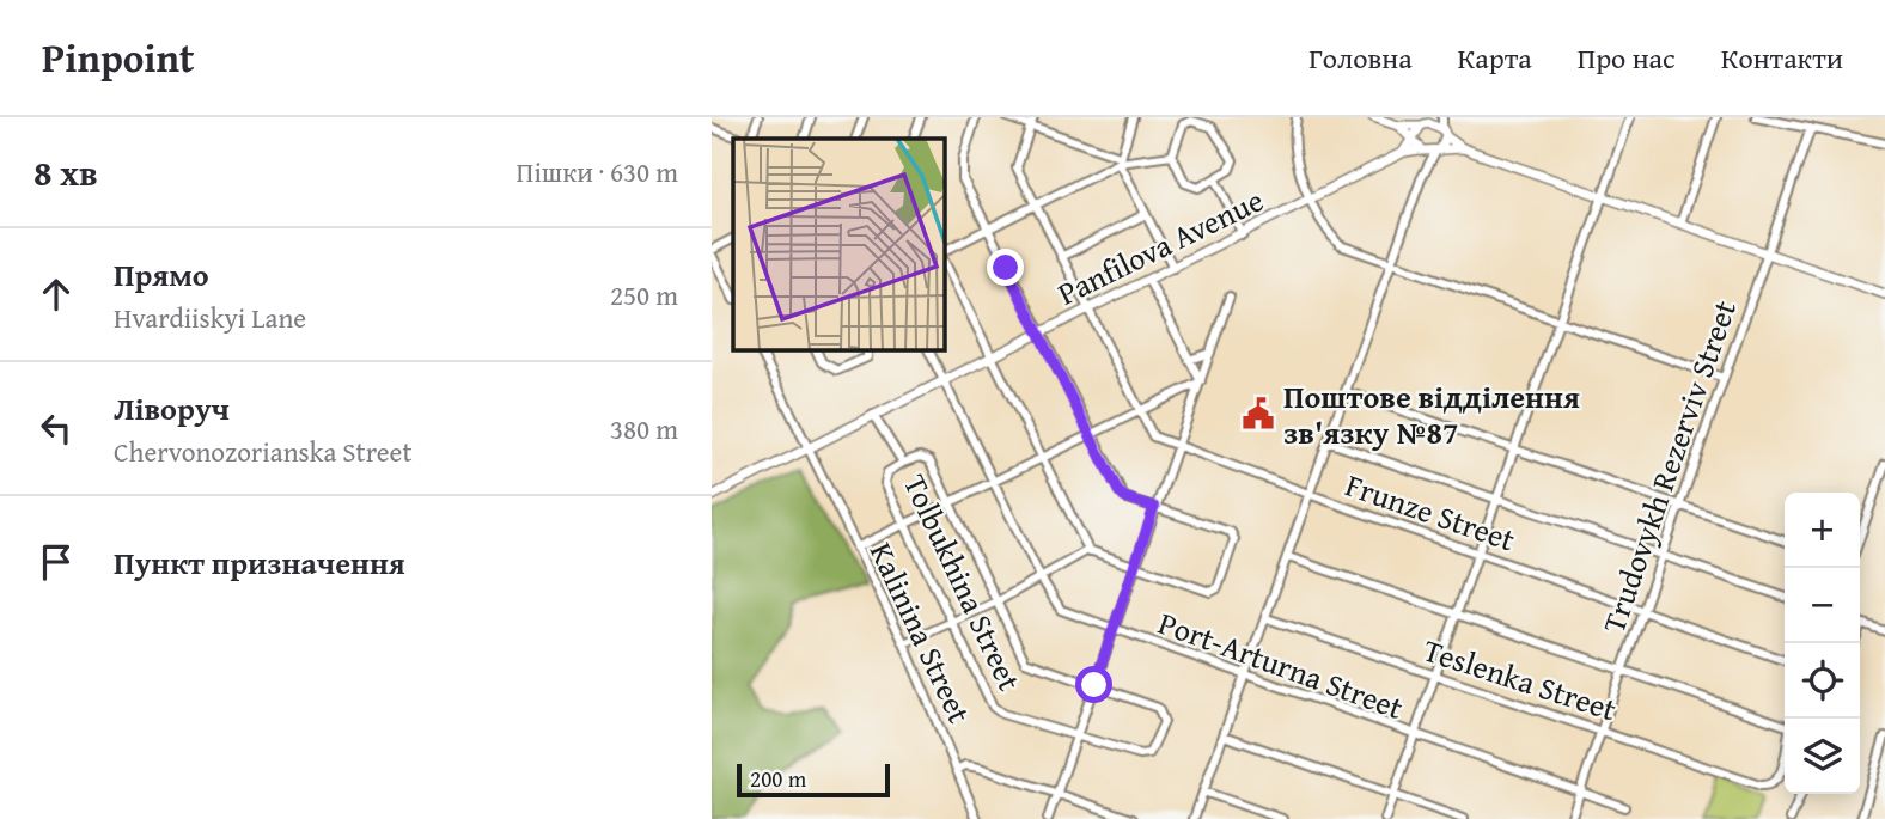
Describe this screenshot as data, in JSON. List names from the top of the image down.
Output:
{
  "streets": {
    "main road": ["Panfilova Avenue"],
    "street": [
      "Trudovykh Rezerviv Street",
      "Frunze Street",
      "Tolbukhina Street",
      "Kalinina Street",
      "Port-Arturna Street",
      "Teslenka Street"
    ]
  },
  "crossings": [
    ["Panfilova Avenue", "Frunze Street"],
    ["Panfilova Avenue", "Tolbukhina Street"],
    ["Panfilova Avenue", "Kalinina Street"],
    ["Panfilova Avenue", "Port-Arturna Street"],
    ["Trudovykh Rezerviv Street", "Frunze Street"],
    ["Trudovykh Rezerviv Street", "Port-Arturna Street"],
    ["Trudovykh Rezerviv Street", "Teslenka Street"]
  ],
  "places": {
    "public building": ["Поштове відділення зв'язку №87"]
  },
  "scale_bar": "200 m",
  "page": {
    "header": "Pinpoint",
    "nav": [
      "Головна",
      "Карта",
      "Про нас",
      "Контакти"
    ],
    "heading": ["8 хв", "Пішки · 630 m"],
    "list": [
      ["Прямо", "Hvardiiskyi Lane", "250 m"],
      ["Ліворуч", "Chervonozorianska Street", "380 m"],
      "Пункт призначення"
    ],
    "map_buttons": ["+", "−"],
    "scale": "200 m"
  }
}
